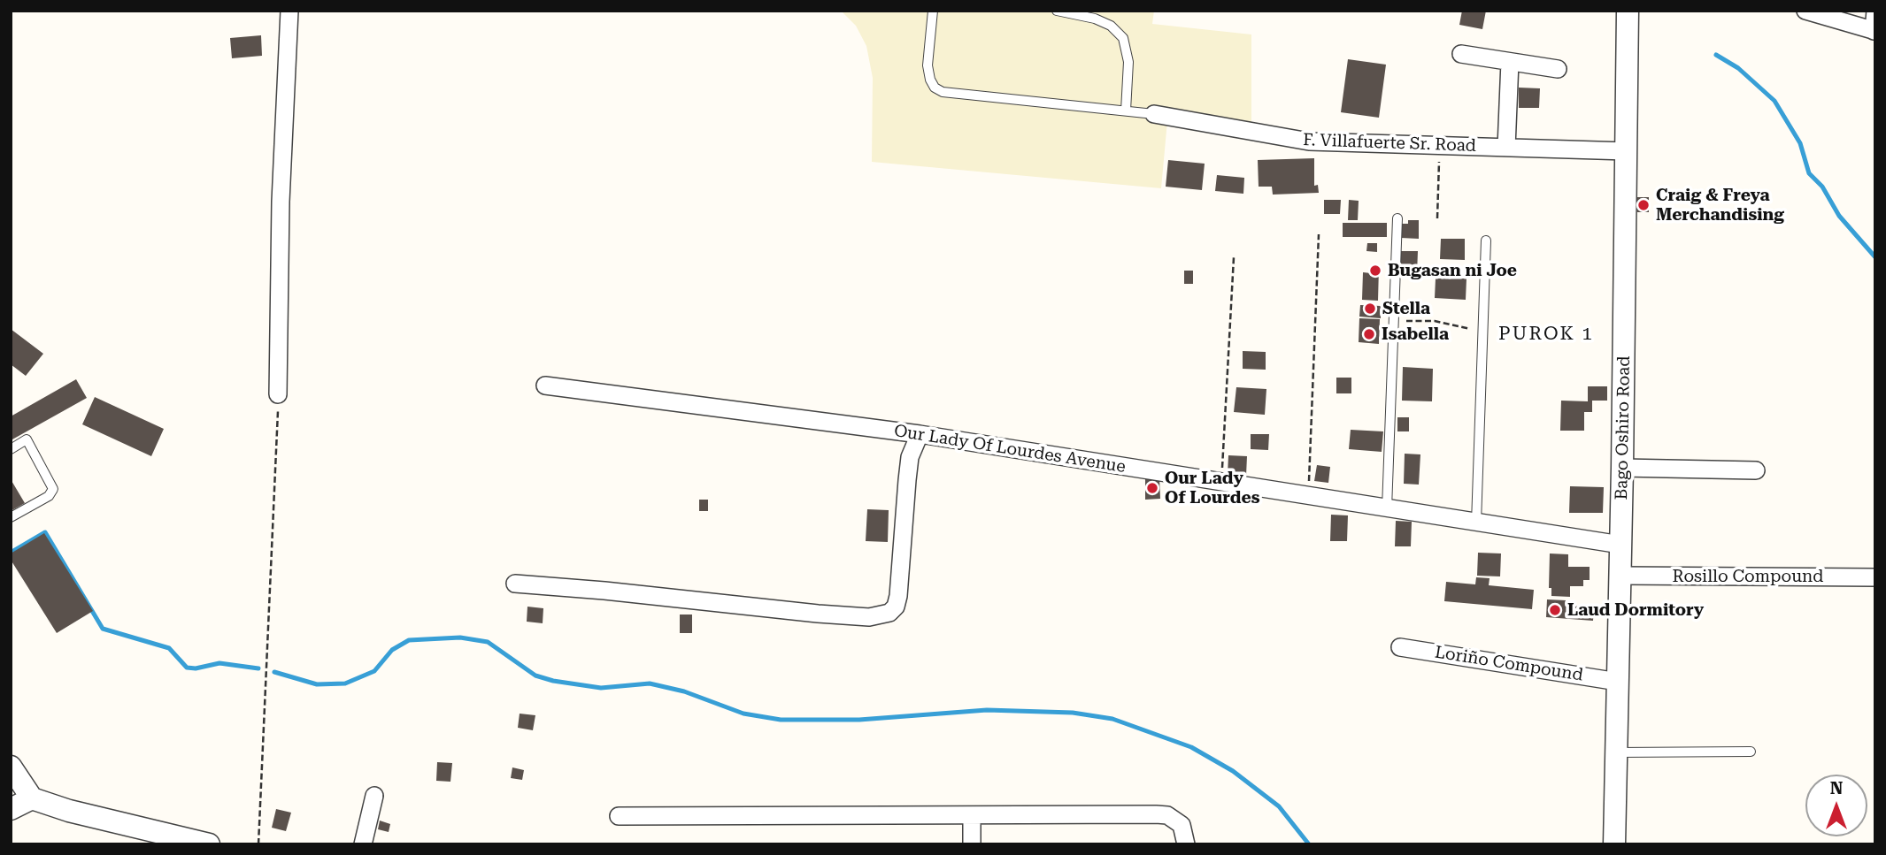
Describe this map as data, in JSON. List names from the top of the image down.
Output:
{
  "streets": {
    "street": [
      "F. Villafuerte Sr. Road",
      "Bago Oshiro Road",
      "Our Lady Of Lourdes Avenue",
      "Rosillo Compound",
      "Loriño Compound"
    ]
  },
  "crossings": [
    ["F. Villafuerte Sr. Road", "Bago Oshiro Road"],
    ["Bago Oshiro Road", "Our Lady Of Lourdes Avenue"],
    ["Bago Oshiro Road", "Rosillo Compound"],
    ["Bago Oshiro Road", "Loriño Compound"]
  ],
  "districts": ["PUROK 1"],
  "places": [
    "Craig & Freya Merchandising",
    "Bugasan ni Joe",
    "Stella",
    "Isabella",
    "Our Lady Of Lourdes",
    "Laud Dormitory"
  ],
  "north": "top"
}
